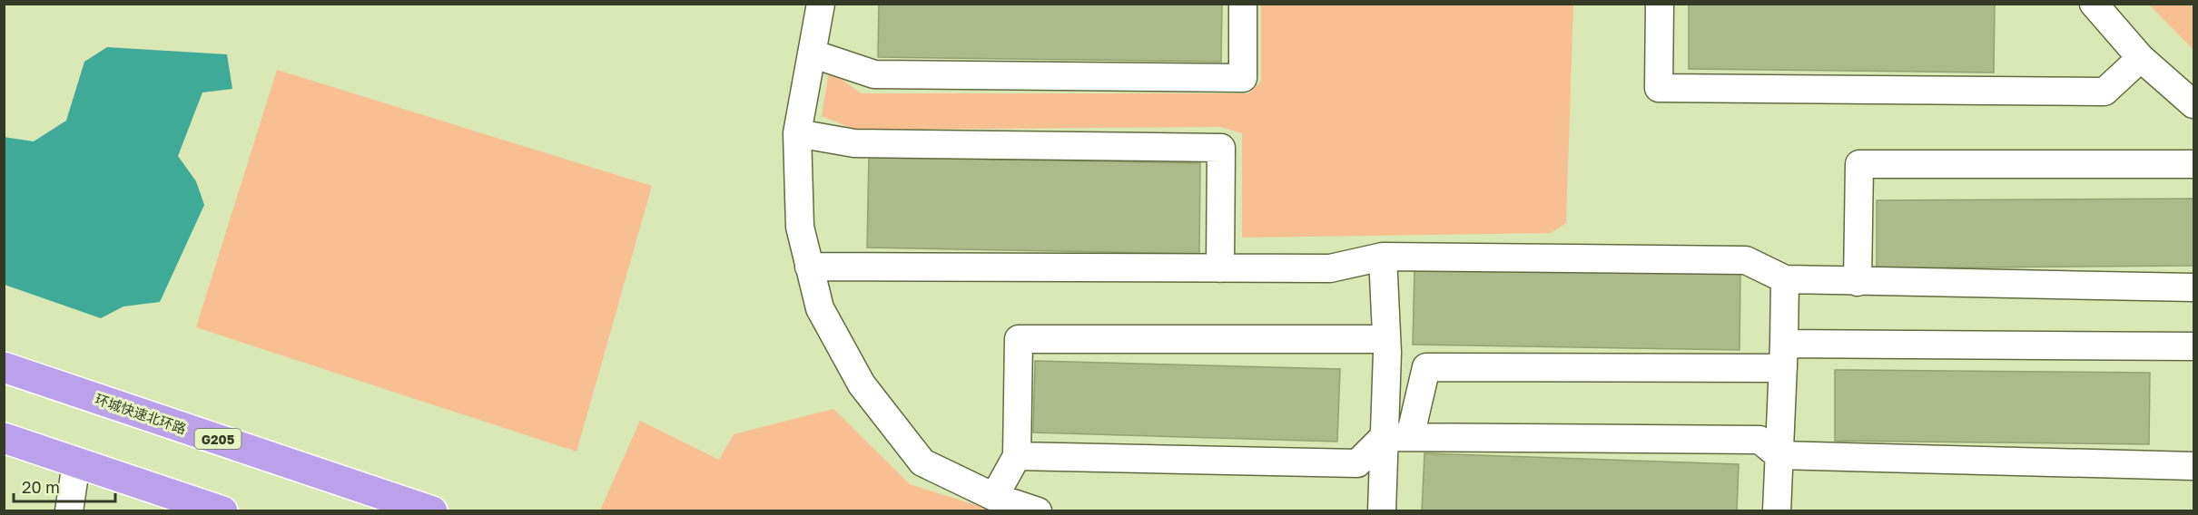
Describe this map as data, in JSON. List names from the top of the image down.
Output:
{
  "streets": {
    "highway": ["环城快速北环路", "G205"]
  },
  "scale_bar": "20 m"
}
